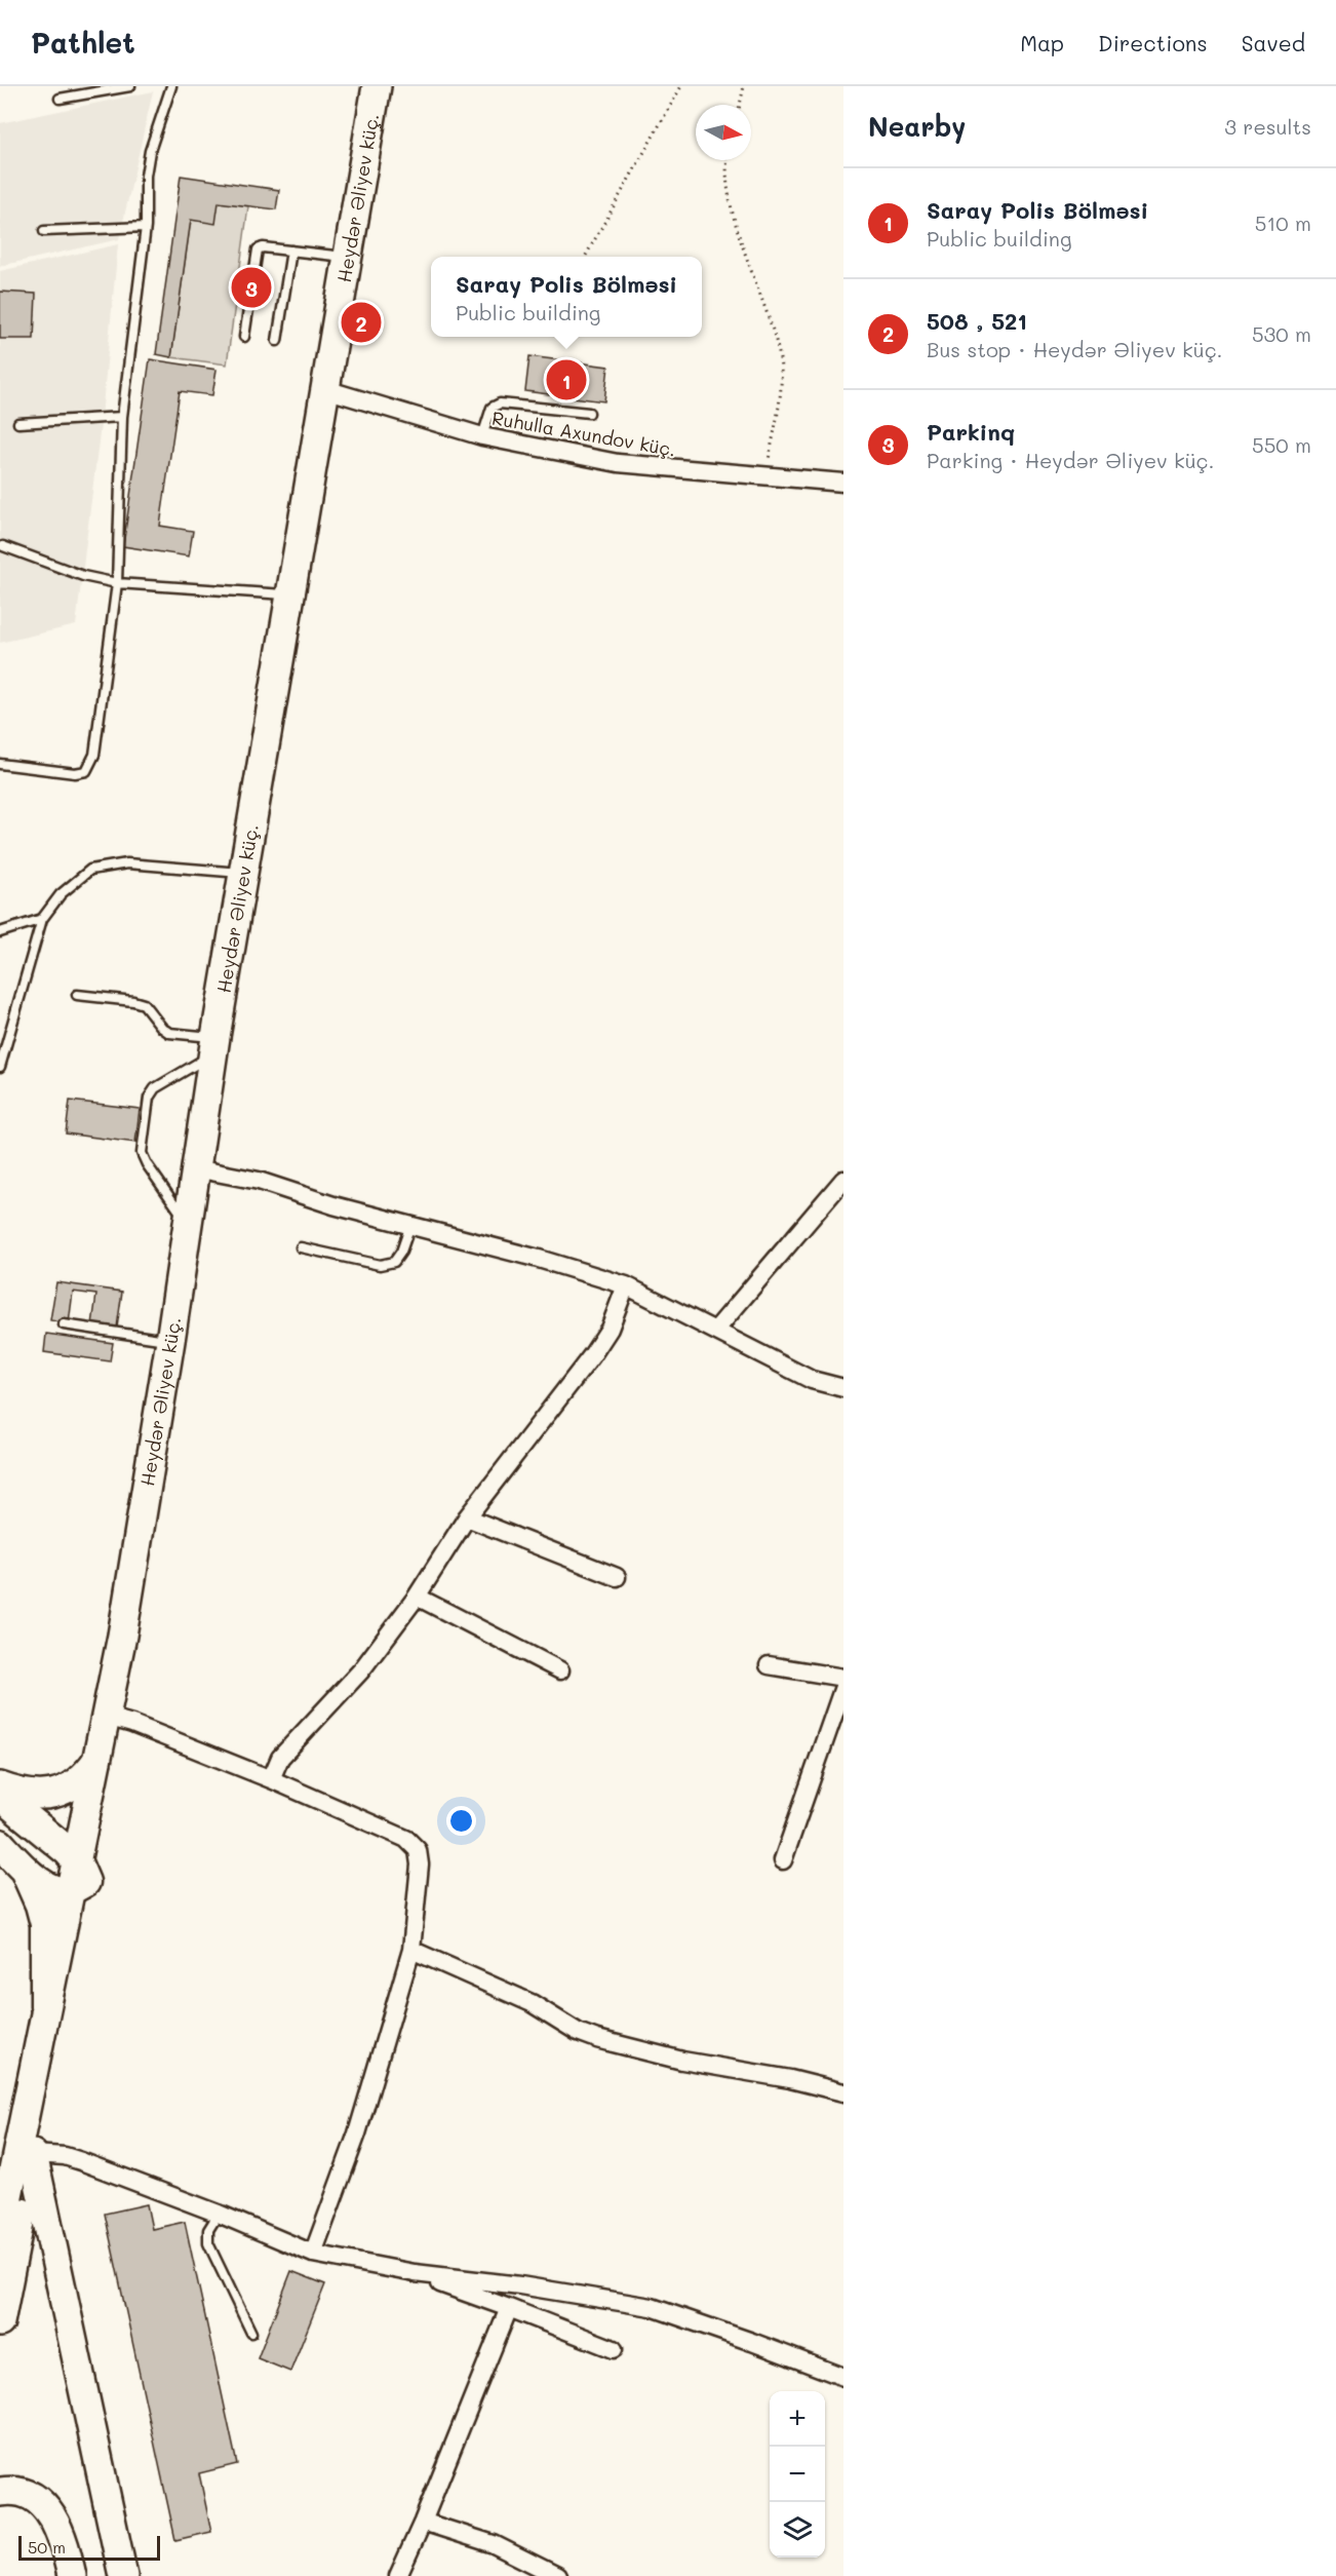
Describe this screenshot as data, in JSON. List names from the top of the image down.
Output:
{
  "streets": {
    "main road": ["Heydər Əliyev küç."],
    "street": ["Ruhulla Axundov küç."]
  },
  "crossings": [
    ["Heydər Əliyev küç.", "Ruhulla Axundov küç."]
  ],
  "scale_bar": "50 m",
  "north": "right",
  "page": {
    "header": "Pathlet",
    "nav": ["Map", "Directions", "Saved"],
    "heading": ["Nearby", "3 results"],
    "list": [
      {
        "mark": "1",
        "name": "Saray Polis Bölməsi",
        "note": "Public building",
        "value": "510 m"
      },
      {
        "mark": "2",
        "name": "508 , 521",
        "note": "Bus stop · Heydər Əliyev küç.",
        "value": "530 m"
      },
      {
        "mark": "3",
        "name": "Parkinq",
        "note": "Parking · Heydər Əliyev küç.",
        "value": "550 m"
      }
    ],
    "popup": ["Saray Polis Bölməsi", "Public building"],
    "pins": ["3", "2", "1"],
    "map_buttons": ["+", "−"],
    "scale": "50 m"
  }
}
